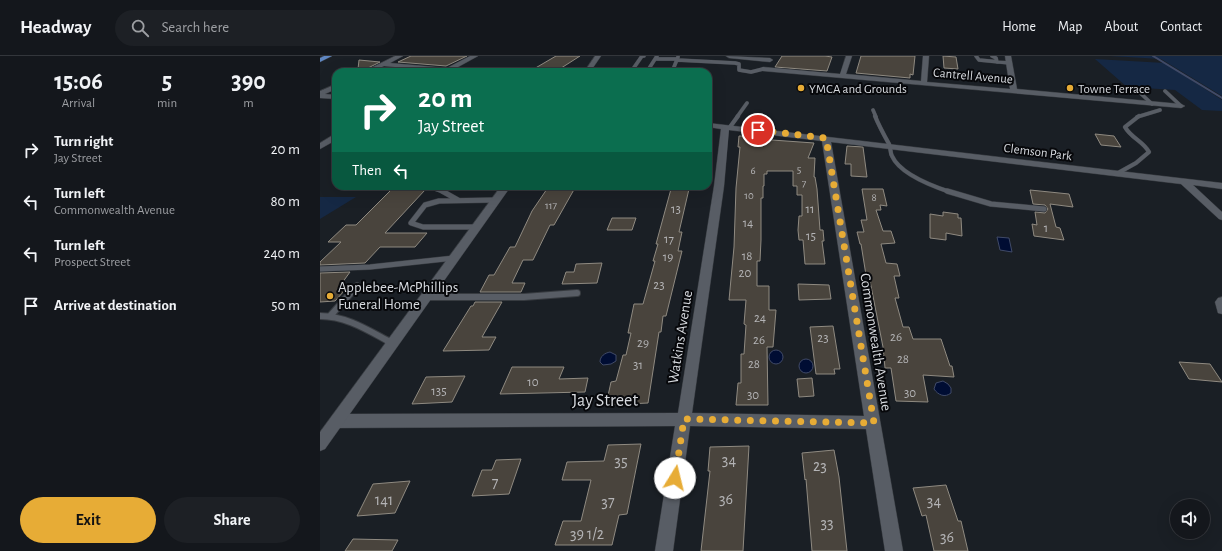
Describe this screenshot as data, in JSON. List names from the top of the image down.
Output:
{
  "streets": {
    "street": [
      "Cantrell Avenue",
      "Clemson Park",
      "Watkins Avenue",
      "Commonwealth Avenue",
      "Jay Street"
    ]
  },
  "crossings": [
    ["Clemson Park", "Watkins Avenue"],
    ["Clemson Park", "Commonwealth Avenue"],
    ["Watkins Avenue", "Jay Street"],
    ["Commonwealth Avenue", "Jay Street"]
  ],
  "places": ["YMCA and Grounds", "Towne Terrace", "Applebee-McPhillips Funeral Home"],
  "house_numbers": [
    "5",
    "6",
    "7",
    "10",
    "8",
    "117",
    "13",
    "11",
    "14",
    "1",
    "15",
    "17",
    "18",
    "19",
    "20",
    "23",
    "24",
    "26",
    "23",
    "26",
    "29",
    "28",
    "28",
    "31",
    "10",
    "135",
    "30",
    "30",
    "34",
    "35",
    "23",
    "7",
    "36",
    "141",
    "34",
    "37",
    "33",
    "39 1/2",
    "36"
  ],
  "page": {
    "header": "Headway",
    "search": "Search here",
    "nav": [
      "Home",
      "Map",
      "About",
      "Contact"
    ],
    "eta": [
      "15:06",
      "Arrival",
      "5",
      "min",
      "390",
      "m"
    ],
    "turn": ["20 m", "Jay Street"],
    "list": [
      {
        "name": "Turn right",
        "note": "Jay Street",
        "value": "20 m"
      },
      {
        "name": "Turn left",
        "note": "Commonwealth Avenue",
        "value": "80 m"
      },
      {
        "name": "Turn left",
        "note": "Prospect Street",
        "value": "240 m"
      },
      {
        "name": "Arrive at destination",
        "value": "50 m"
      }
    ],
    "then": "Then",
    "buttons": ["Exit", "Share"]
  }
}
